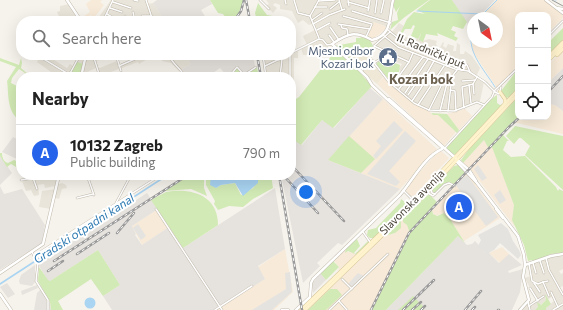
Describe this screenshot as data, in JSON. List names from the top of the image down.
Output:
{
  "streets": {
    "main road": ["Slavonska avenija"],
    "street": ["II. Radnički put"]
  },
  "crossings": [
    ["II. Radnički put", "Slavonska avenija"]
  ],
  "districts": ["Kozari bok"],
  "water": ["Gradski otpadni kanal"],
  "places": {
    "public building": ["Mjesni odbor Kozari bok"]
  },
  "north": "bottom right",
  "page": {
    "map_buttons": ["+", "−"],
    "search": "Search here",
    "heading": "Nearby",
    "list": [
      {
        "mark": "A",
        "name": "10132 Zagreb",
        "note": "Public building",
        "value": "790 m"
      }
    ],
    "pins": "A"
  }
}
